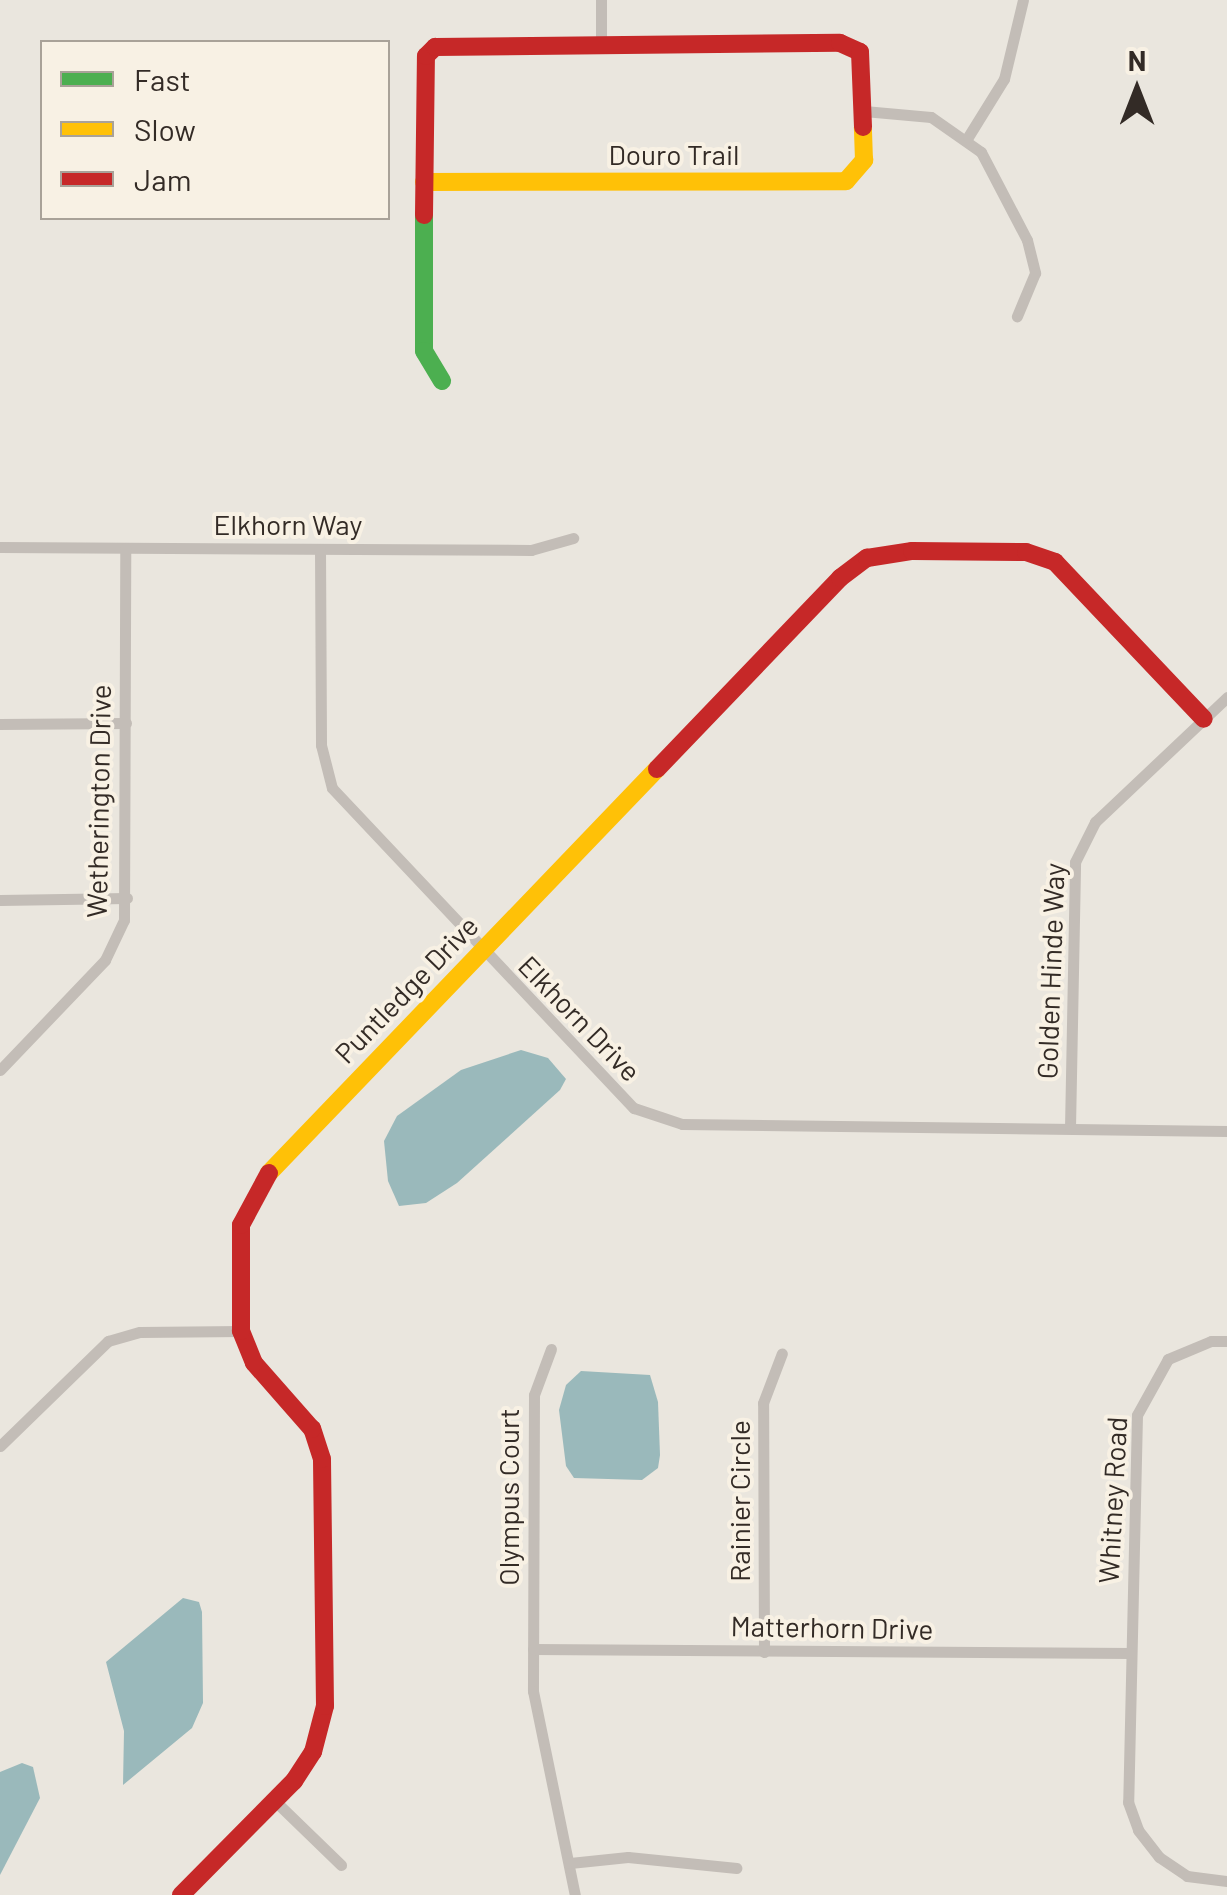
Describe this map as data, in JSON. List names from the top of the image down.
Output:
{
  "streets": {
    "street": [
      "Douro Trail",
      "Elkhorn Way",
      "Wetherington Drive",
      "Golden Hinde Way",
      "Puntledge Drive",
      "Elkhorn Drive",
      "Olympus Court",
      "Whitney Road",
      "Rainier Circle",
      "Matterhorn Drive"
    ]
  },
  "crossings": [
    ["Elkhorn Way", "Wetherington Drive"],
    ["Elkhorn Way", "Elkhorn Drive"],
    ["Golden Hinde Way", "Puntledge Drive"],
    ["Golden Hinde Way", "Elkhorn Drive"],
    ["Puntledge Drive", "Elkhorn Drive"],
    ["Olympus Court", "Matterhorn Drive"],
    ["Whitney Road", "Matterhorn Drive"],
    ["Rainier Circle", "Matterhorn Drive"]
  ],
  "legend": ["Fast", "Slow", "Jam"],
  "north": "top"
}
